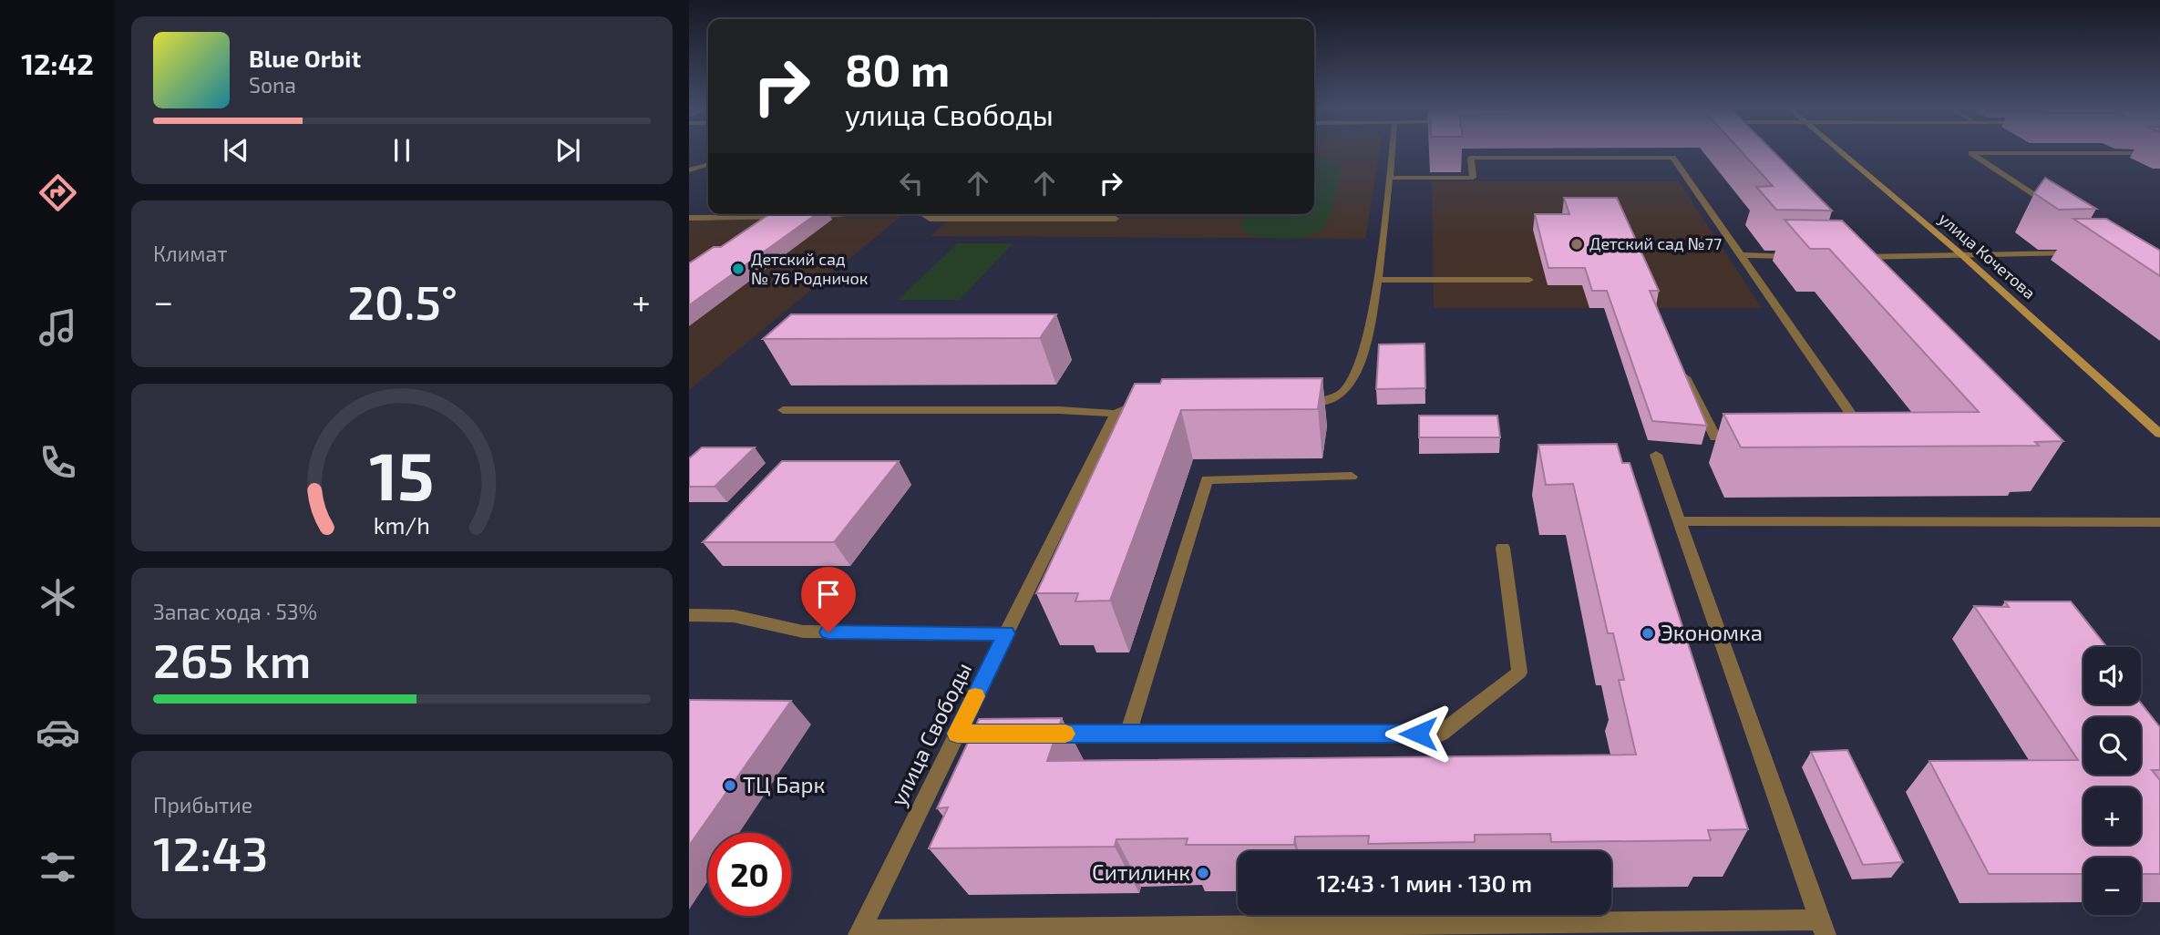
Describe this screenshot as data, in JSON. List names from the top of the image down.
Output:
{
  "streets": {
    "main road": ["улица Кочетова"],
    "street": ["улица Свободы"]
  },
  "places": [
    "Детский сад №77",
    "Детский сад № 76 Родничок",
    "Экономка",
    "ТЦ Барк",
    "Ситилинк"
  ],
  "page": {
    "tabs": "12:42",
    "turn": ["80 m", "улица Свободы"],
    "song": ["Blue Orbit", "Sona"],
    "tile": [
      "Климат",
      ["Запас хода · 53%", "265 km"],
      ["Прибытие", "12:43"]
    ],
    "heat": ["−", "20.5°", "+"],
    "map_buttons": ["+", "−"],
    "limit": "20",
    "trip": "12:43 · 1 мин · 130 m",
    "gauge": ["15", "km/h"]
  }
}
